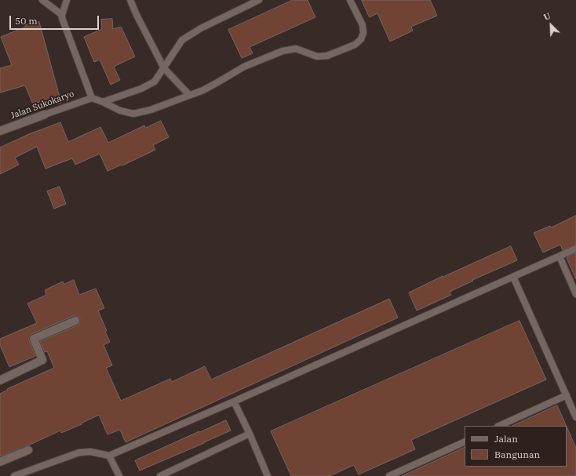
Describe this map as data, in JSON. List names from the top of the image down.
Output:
{
  "streets": {
    "street": ["Jalan Sukokaryo"]
  },
  "legend": ["Jalan", "Bangunan"],
  "scale_bar": "50 m",
  "north": "top left"
}
